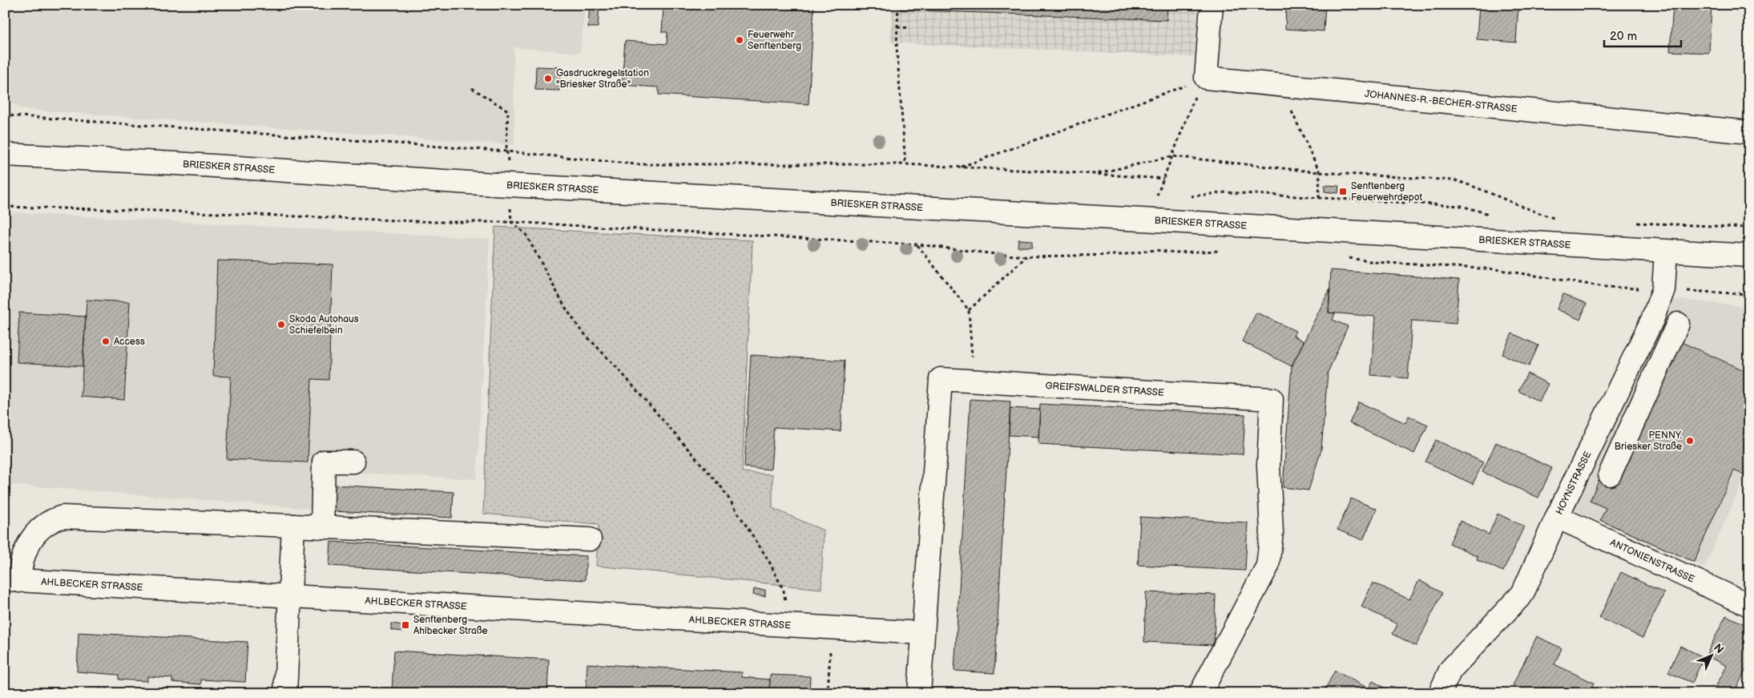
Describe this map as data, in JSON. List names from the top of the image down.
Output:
{
  "streets": {
    "street": [
      "JOHANNES-R.-BECHER-STRASSE",
      "BRIESKER STRASSE",
      "GREIFSWALDER STRASSE",
      "HOYNSTRASSE",
      "ANTONIENSTRASSE",
      "AHLBECKER STRASSE"
    ]
  },
  "crossings": [
    ["BRIESKER STRASSE", "HOYNSTRASSE"],
    ["GREIFSWALDER STRASSE", "AHLBECKER STRASSE"],
    ["HOYNSTRASSE", "ANTONIENSTRASSE"]
  ],
  "places": {
    "other": [
      "Feuerwehr Senftenberg",
      "Gasdruckregelstation \"Briesker Straße\"",
      "Skoda Autohaus Schiefelbein",
      "Access",
      "PENNY. Briesker Straße"
    ],
    "transit": ["Senftenberg Feuerwehrdepot", "Senftenberg Ahlbecker Straße"]
  },
  "scale_bar": "20 m",
  "north": "top right"
}
